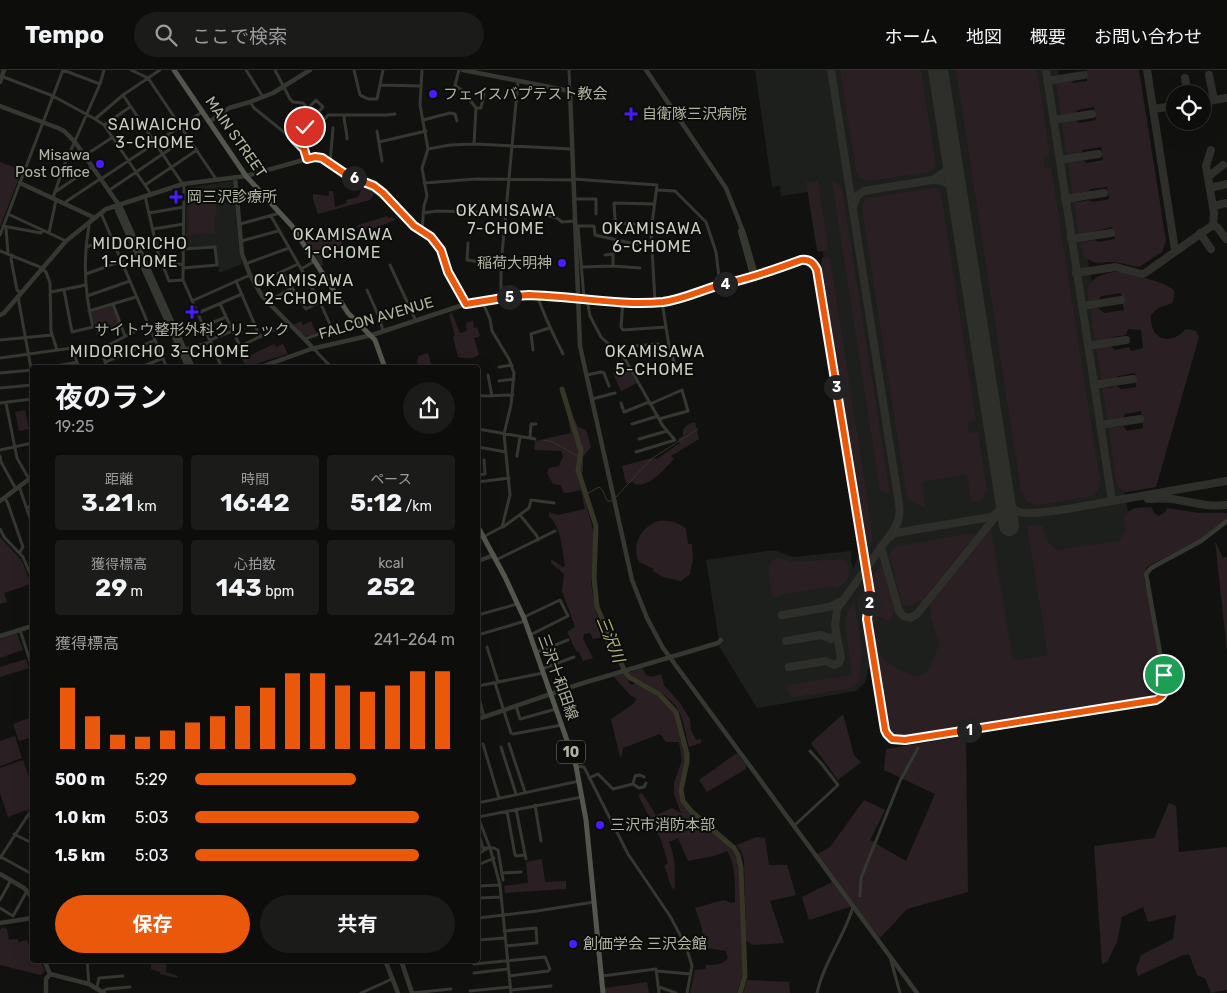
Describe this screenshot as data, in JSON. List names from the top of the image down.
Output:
{
  "streets": {
    "main road": ["MAIN STREET", "三沢十和田線", "10"],
    "street": ["FALCON AVENUE"]
  },
  "crossings": [
    ["MAIN STREET", "FALCON AVENUE"]
  ],
  "districts": [
    "SAIWAICHO 3-CHOME",
    "OKAMISAWA 7-CHOME",
    "OKAMISAWA 6-CHOME",
    "OKAMISAWA 1-CHOME",
    "MIDORICHO 1-CHOME",
    "OKAMISAWA 2-CHOME",
    "MIDORICHO 3-CHOME",
    "OKAMISAWA 5-CHOME"
  ],
  "water": ["三沢川"],
  "places": {
    "other": [
      "フェイスバプテスト教会",
      "Misawa Post Office",
      "稲荷大明神",
      "三沢市消防本部",
      "創価学会 三沢会館"
    ],
    "health": ["自衛隊三沢病院", "岡三沢診療所", "サイトウ整形外科クリニック"]
  },
  "page": {
    "header": "Tempo",
    "search": "ここで検索",
    "nav": [
      "ホーム",
      "地図",
      "概要",
      "お問い合わせ"
    ],
    "pins": [
      "6",
      "4",
      "5",
      "3",
      "2",
      "1"
    ],
    "heading": ["夜のラン", "19:25"],
    "stats": [
      ["距離", "3.21 km"],
      ["時間", "16:42"],
      ["ペース", "5:12 /km"],
      ["獲得標高", "29 m"],
      ["心拍数", "143 bpm"],
      ["kcal", "252"]
    ],
    "chart": ["獲得標高", "241–264 m"],
    "list": [
      {
        "name": "500 m",
        "note": "5:29"
      },
      {
        "name": "1.0 km",
        "note": "5:03"
      },
      {
        "name": "1.5 km",
        "note": "5:03"
      }
    ],
    "buttons": ["保存", "共有"]
  }
}
